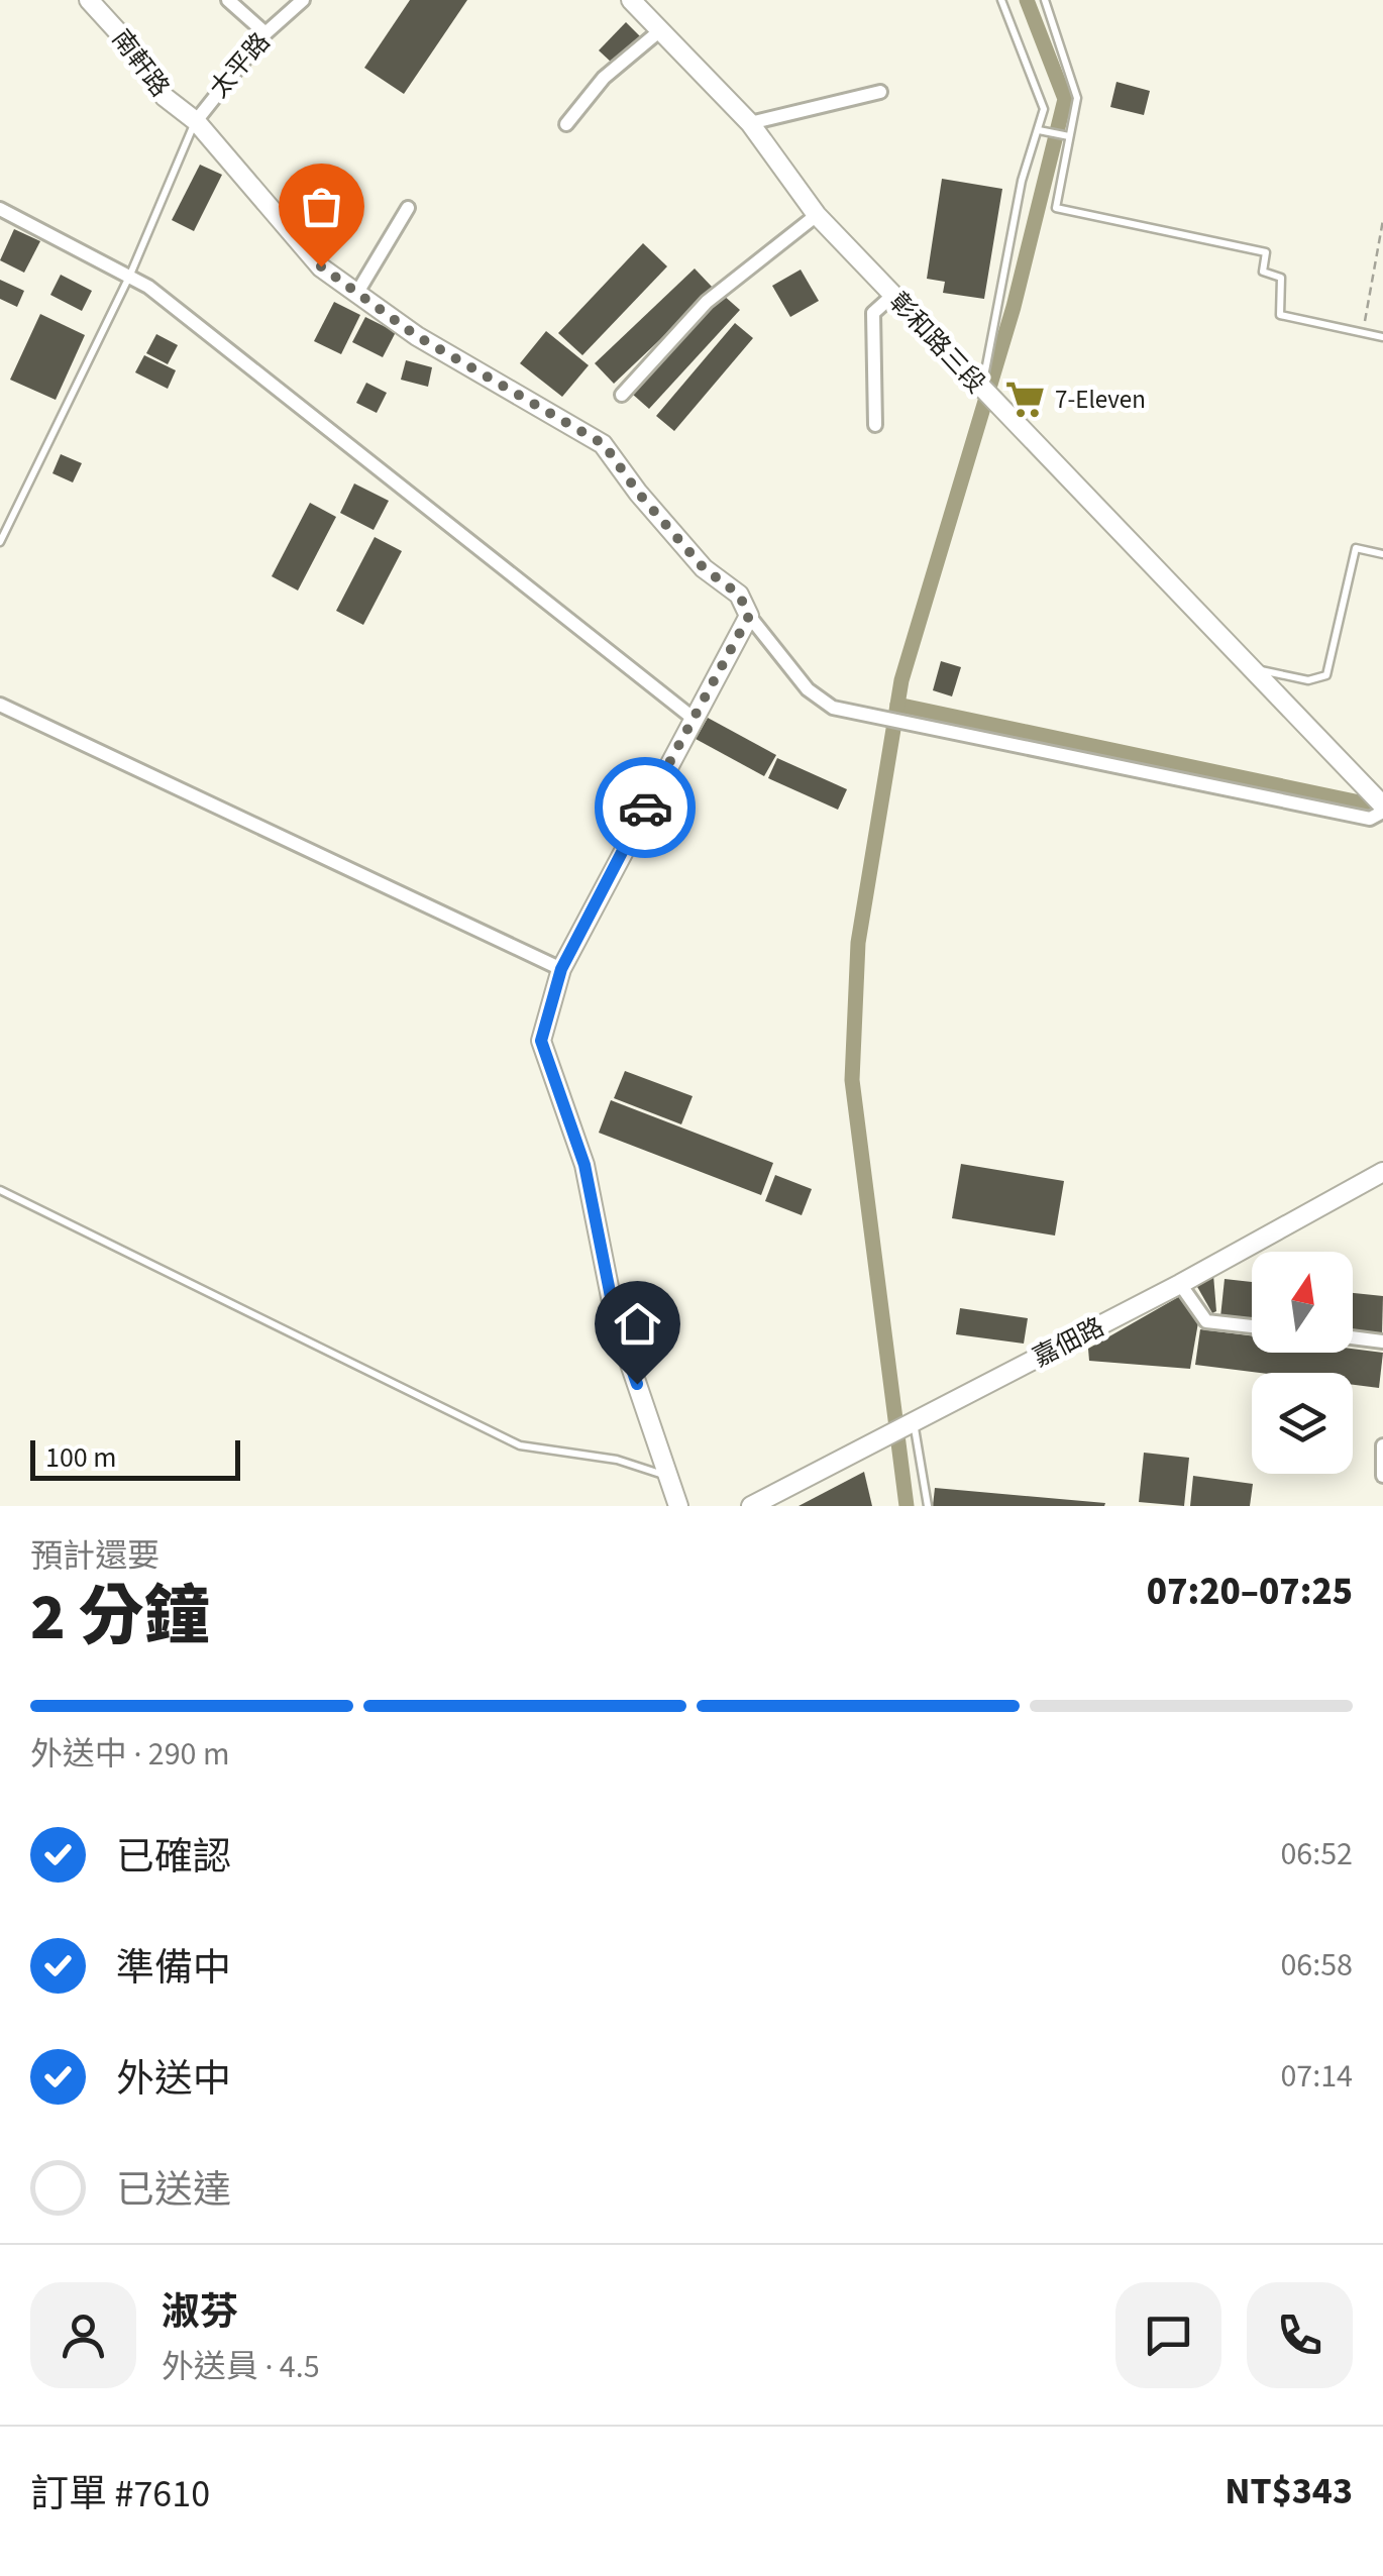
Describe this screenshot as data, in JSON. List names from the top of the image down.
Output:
{
  "streets": {
    "street": [
      "南軒路",
      "太平路",
      "彰和路三段",
      "嘉佃路"
    ]
  },
  "crossings": [
    ["南軒路", "太平路"]
  ],
  "places": {
    "supermarket": ["7-Eleven"]
  },
  "scale_bar": "100 m",
  "north": "top",
  "page": {
    "scale": "100 m",
    "heading": ["2 分鐘", "預計還要", "07:20–07:25"],
    "panel": [
      "淑芬",
      "外送員 · 4.5",
      "訂單 #7610",
      "NT$343"
    ],
    "bar": "外送中 · 290 m",
    "list": [
      ["已確認", "06:52"],
      ["準備中", "06:58"],
      ["外送中", "07:14"],
      "已送達"
    ]
  }
}
